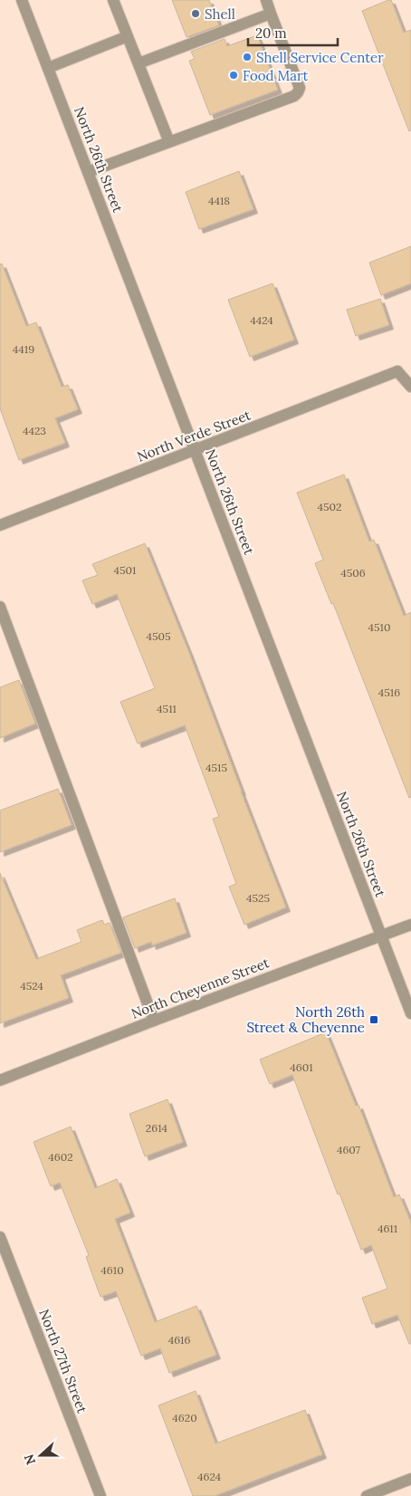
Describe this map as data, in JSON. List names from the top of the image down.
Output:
{
  "streets": {
    "street": [
      "North 26th Street",
      "North Verde Street",
      "North Cheyenne Street",
      "North 27th Street"
    ]
  },
  "crossings": [
    ["North 26th Street", "North Verde Street"],
    ["North 26th Street", "North Cheyenne Street"]
  ],
  "places": {
    "other": ["Shell", "Shell Service Center", "Food Mart"],
    "transit": ["North 26th Street & Cheyenne"]
  },
  "house_numbers": [
    "4418",
    "4424",
    "4419",
    "4423",
    "4502",
    "4501",
    "4506",
    "4510",
    "4505",
    "4516",
    "4511",
    "4515",
    "4525",
    "4524",
    "4601",
    "2614",
    "4607",
    "4602",
    "4611",
    "4610",
    "4616",
    "4620",
    "4624"
  ],
  "scale_bar": "20 m",
  "north": "left"
}
